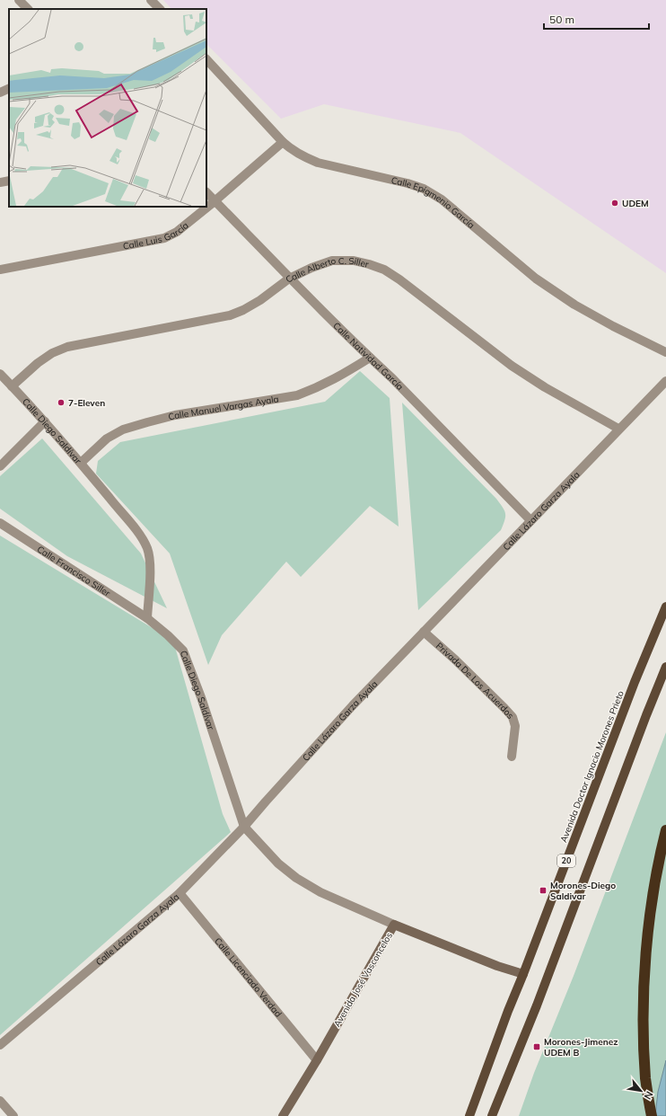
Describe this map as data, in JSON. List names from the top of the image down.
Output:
{
  "streets": {
    "main road": ["Avenida Doctor Ignacio Morones Prieto", "20", "Avenida José Vasconcelos"],
    "street": [
      "Calle Epigmenio García",
      "Calle Luis García",
      "Calle Alberto C. Siller",
      "Calle Natividad García",
      "Calle Manuel Vargas Ayala",
      "Calle Diego Saldívar",
      "Calle Lázaro Garza Ayala",
      "Calle Francisco Siller",
      "Privada De Los Acuerdos",
      "Calle Licenciado Verdad"
    ]
  },
  "crossings": [
    ["Calle Epigmenio García", "Calle Luis García"],
    ["Calle Luis García", "Calle Natividad García"],
    ["Calle Alberto C. Siller", "Calle Natividad García"],
    ["Calle Alberto C. Siller", "Calle Diego Saldívar"],
    ["Calle Alberto C. Siller", "Calle Lázaro Garza Ayala"],
    ["Calle Natividad García", "Calle Manuel Vargas Ayala"],
    ["Calle Natividad García", "Calle Lázaro Garza Ayala"],
    ["Calle Manuel Vargas Ayala", "Calle Diego Saldívar"],
    ["Calle Diego Saldívar", "Calle Lázaro Garza Ayala"],
    ["Calle Diego Saldívar", "Calle Francisco Siller"],
    ["Calle Diego Saldívar", "Avenida José Vasconcelos"],
    ["Calle Lázaro Garza Ayala", "Privada De Los Acuerdos"],
    ["Calle Lázaro Garza Ayala", "Calle Licenciado Verdad"],
    ["Avenida Doctor Ignacio Morones Prieto", "Avenida José Vasconcelos"],
    ["Calle Licenciado Verdad", "Avenida José Vasconcelos"]
  ],
  "places": {
    "other": ["UDEM", "7-Eleven"],
    "transit": ["Morones-Diego Saldivar", "Morones-Jimenez UDEM B"]
  },
  "scale_bar": "50 m",
  "north": "bottom right"
}
